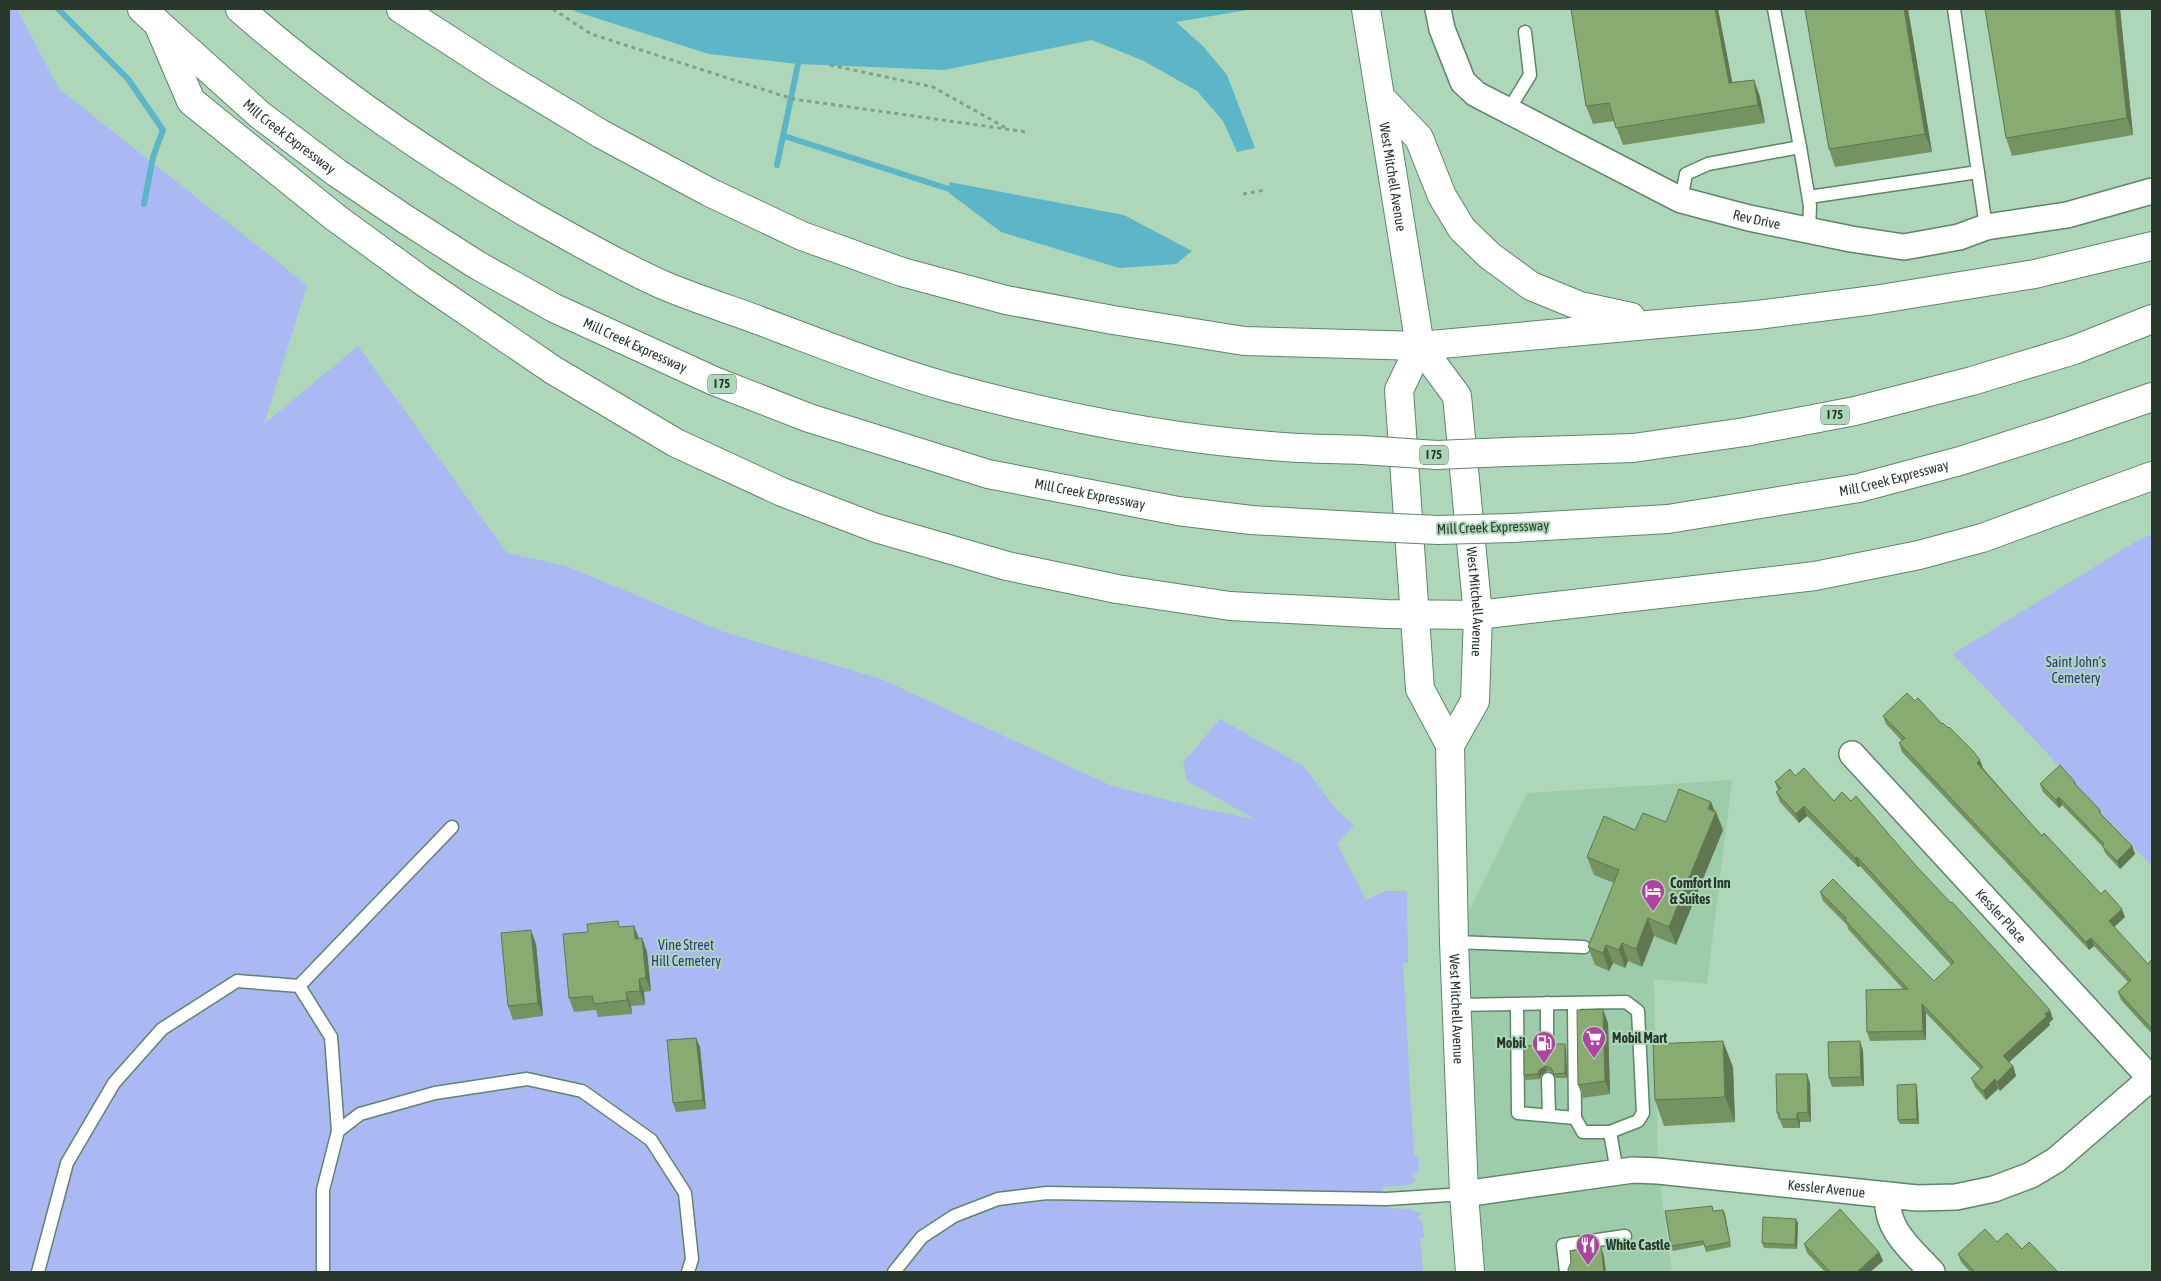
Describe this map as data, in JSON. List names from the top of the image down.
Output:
{
  "streets": {
    "main road": ["Mill Creek Expressway", "West Mitchell Avenue", "I 75"],
    "street": ["Rev Drive", "Kessler Place", "Kessler Avenue"]
  },
  "crossings": [
    ["West Mitchell Avenue", "Kessler Avenue"],
    ["Kessler Place", "Kessler Avenue"]
  ],
  "parks": ["Saint John’s Cemetery", "Vine Street Hill Cemetery"],
  "places": {
    "hotel": ["Comfort Inn & Suites"],
    "supermarket": ["Mobil Mart"],
    "fuel station": ["Mobil"],
    "restaurant": ["White Castle"]
  }
}
